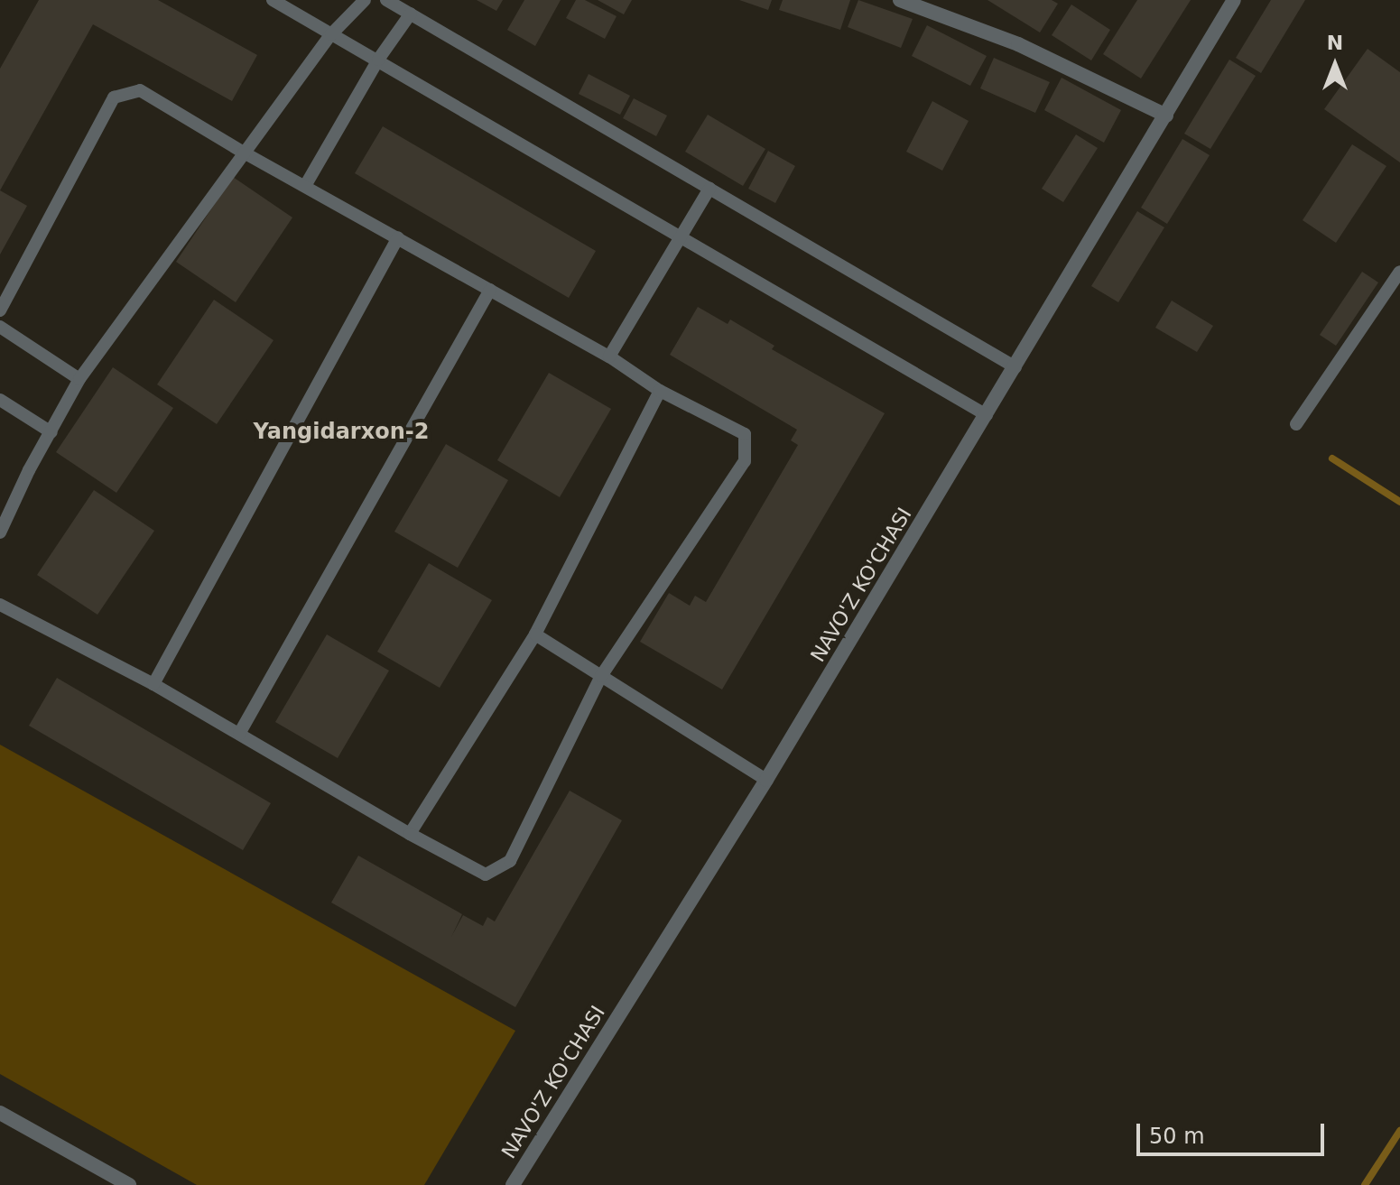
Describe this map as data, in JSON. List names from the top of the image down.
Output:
{
  "streets": {
    "street": ["NAVO'Z KO'CHASI"]
  },
  "districts": ["Yangidarxon-2"],
  "scale_bar": "50 m",
  "north": "top"
}
